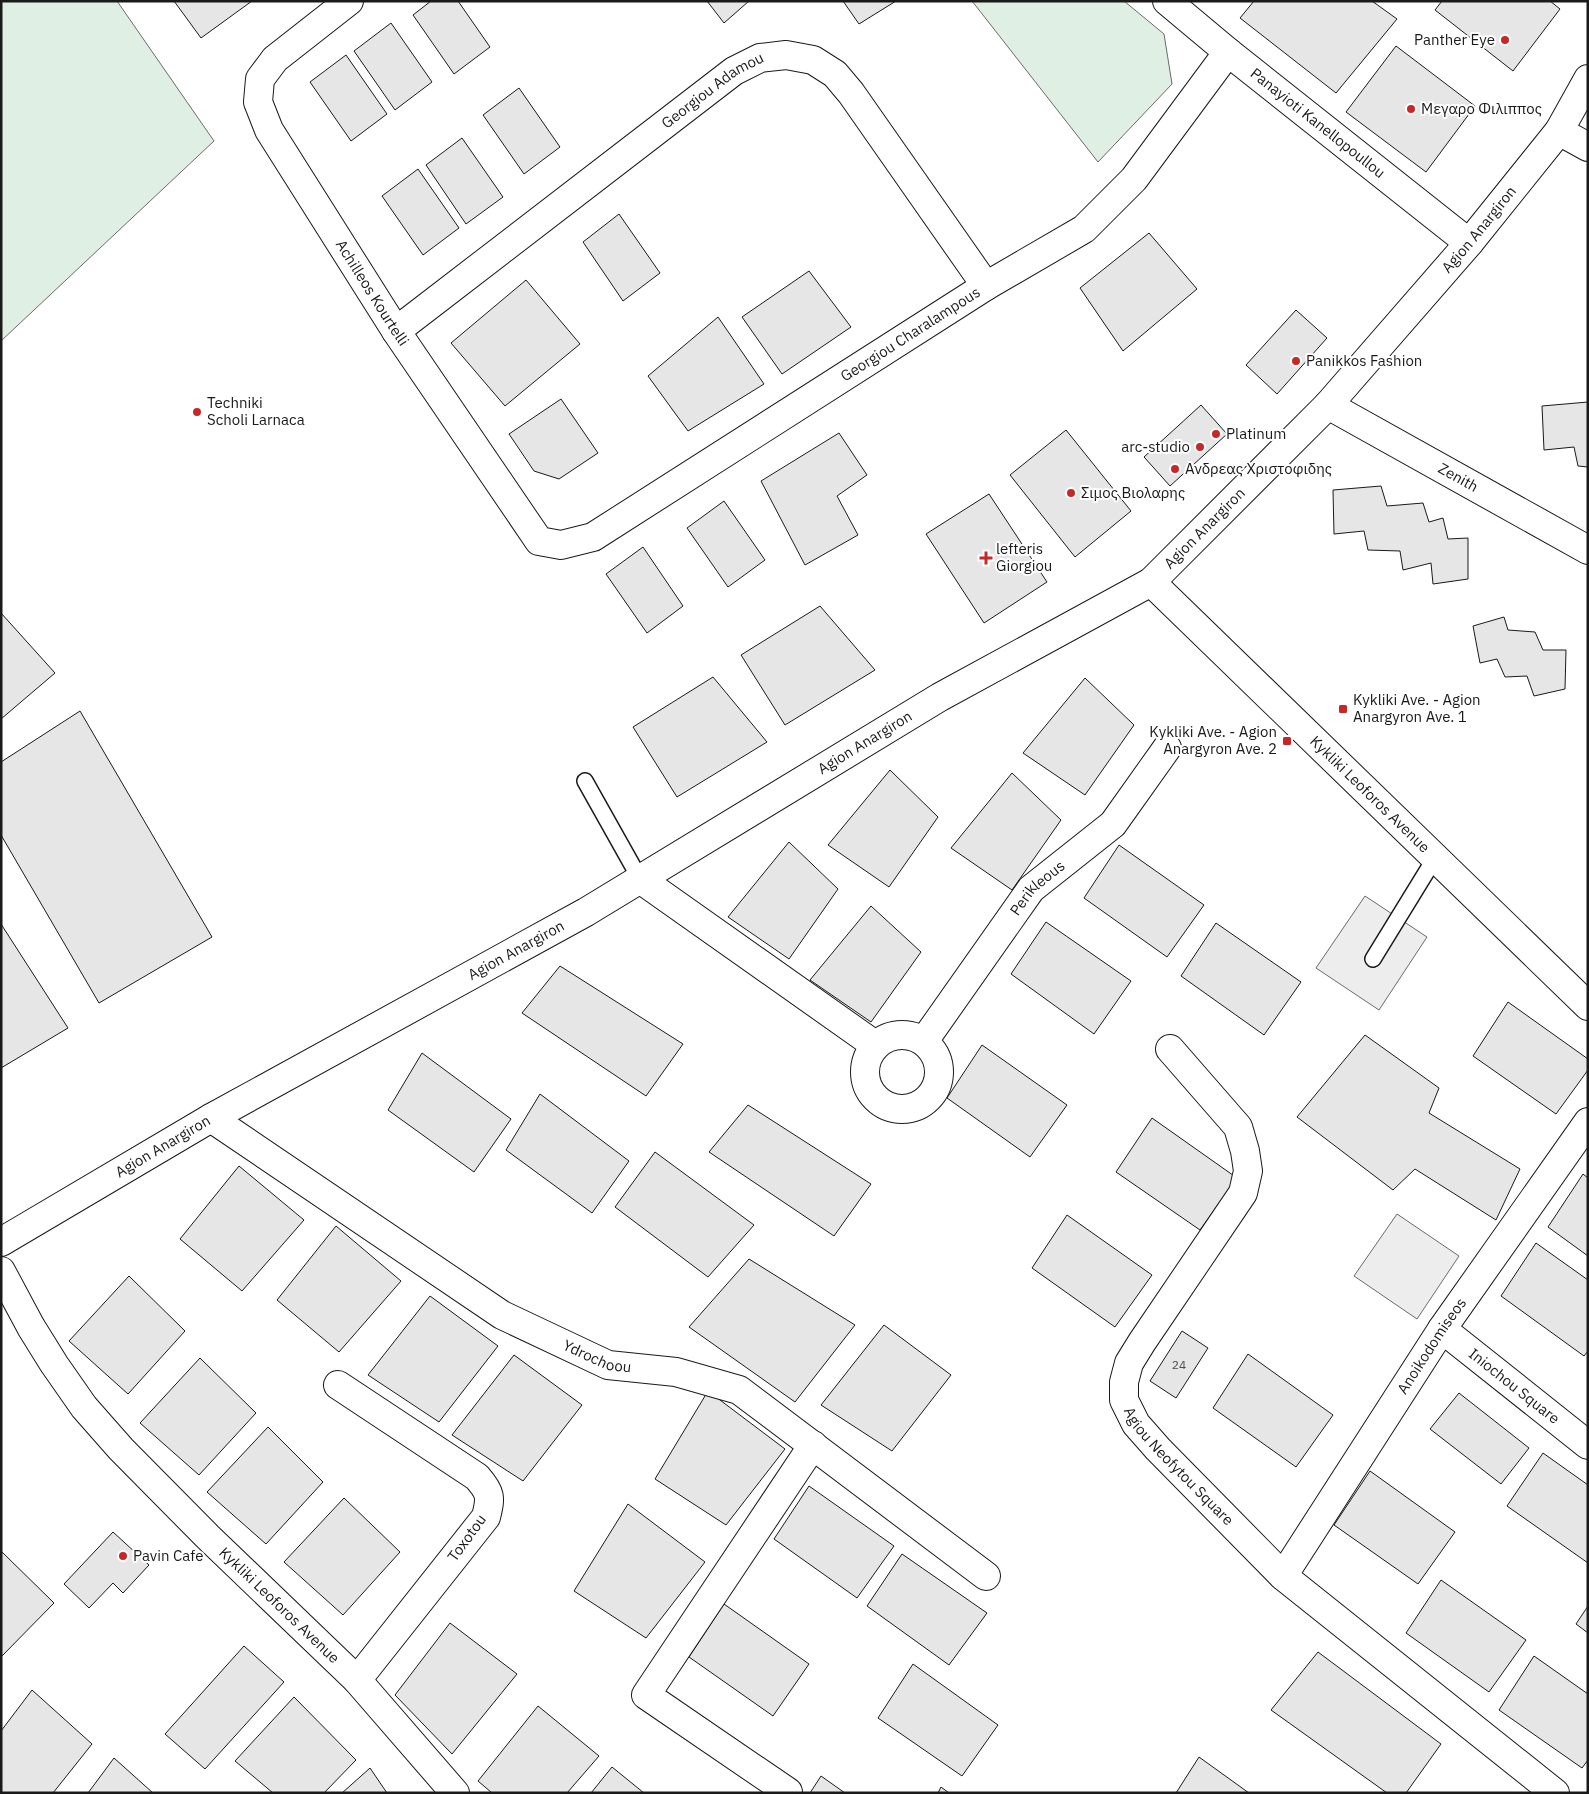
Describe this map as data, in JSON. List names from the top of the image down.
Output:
{
  "streets": {
    "street": [
      "Georgiou Adamou",
      "Panayioti Kanellopoullou",
      "Agion Anargiron",
      "Achilleos Kourtelli",
      "Georgiou Charalampous",
      "Zenith",
      "Kykliki Leoforos Avenue",
      "Perikleous",
      "Anoikodomiseos",
      "Ydrochoou",
      "Iniochou Square",
      "Agiou Neofytou Square",
      "Toxotou"
    ]
  },
  "crossings": [
    ["Georgiou Adamou", "Achilleos Kourtelli"],
    ["Georgiou Adamou", "Georgiou Charalampous"],
    ["Panayioti Kanellopoullou", "Agion Anargiron"],
    ["Panayioti Kanellopoullou", "Georgiou Charalampous"],
    ["Agion Anargiron", "Zenith"],
    ["Agion Anargiron", "Kykliki Leoforos Avenue"],
    ["Agion Anargiron", "Ydrochoou"],
    ["Achilleos Kourtelli", "Georgiou Charalampous"],
    ["Kykliki Leoforos Avenue", "Toxotou"],
    ["Anoikodomiseos", "Iniochou Square"],
    ["Anoikodomiseos", "Agiou Neofytou Square"]
  ],
  "places": {
    "other": [
      "Panther Eye",
      "Μεγαρο Φιλιππος",
      "Panikkos Fashion",
      "Techniki Scholi Larnaca",
      "Platinum",
      "arc-studio",
      "Ανδρεας Χριστοφιδης",
      "Σιμος Βιολαρης",
      "Pavin Cafe"
    ],
    "health": ["lefteris Giorgiou"],
    "transit": ["Kykliki Ave. - Agion Anargyron Ave. 1", "Kykliki Ave. - Agion Anargyron Ave. 2"]
  },
  "house_numbers": ["24"]
}
